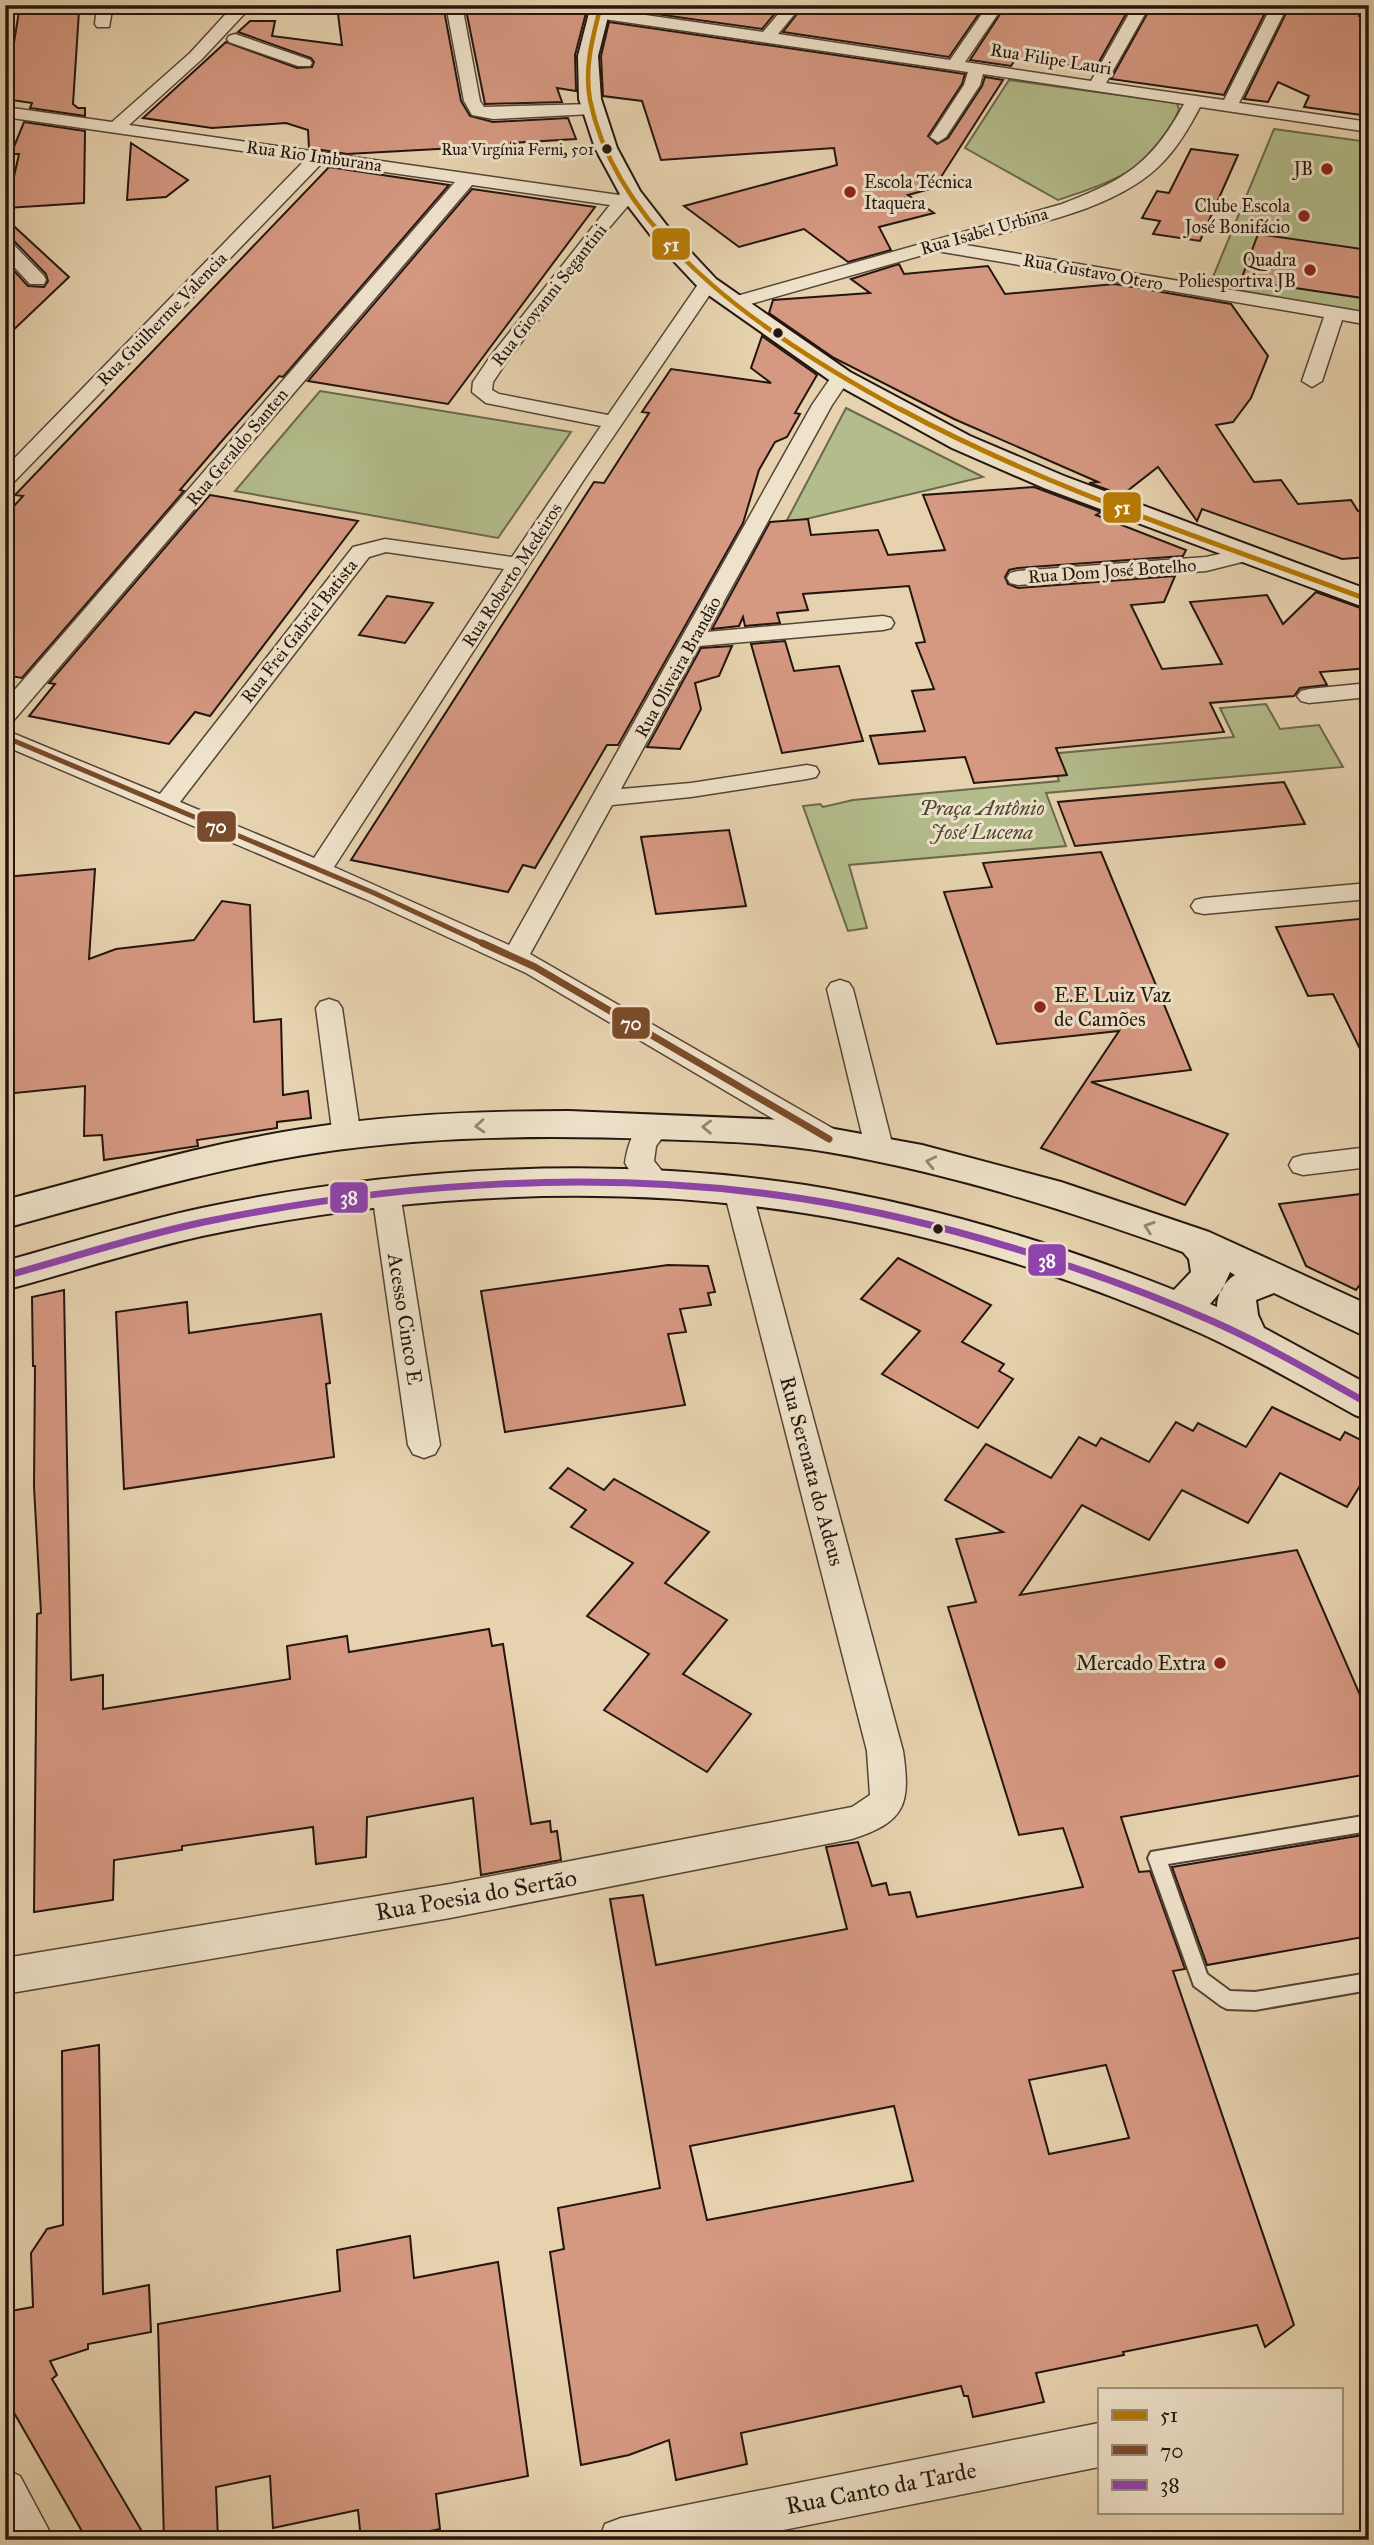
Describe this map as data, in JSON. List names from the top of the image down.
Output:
{
  "streets": {
    "street": [
      "Rua Filipe Lauri",
      "Rua Rio Imburana",
      "Rua Isabel Urbina",
      "Rua Gustavo Otero",
      "Rua Giovanni Segantini",
      "Rua Guilherme Valencia",
      "Rua Geraldo Santen",
      "Rua Dom José Botelho",
      "Rua Roberto Medeiros",
      "Rua Frei Gabriel Batista",
      "Rua Oliveira Brandão",
      "Acesso Cinco E",
      "Rua Serenata do Adeus",
      "Rua Poesia do Sertão",
      "Rua Canto da Tarde"
    ]
  },
  "crossings": [
    ["Rua Filipe Lauri", "Rua Isabel Urbina"],
    ["Rua Rio Imburana", "Rua Giovanni Segantini"],
    ["Rua Rio Imburana", "Rua Guilherme Valencia"],
    ["Rua Rio Imburana", "Rua Geraldo Santen"],
    ["Rua Isabel Urbina", "Rua Gustavo Otero"],
    ["Rua Giovanni Segantini", "Rua Roberto Medeiros"],
    ["Rua Roberto Medeiros", "Rua Frei Gabriel Batista"],
    ["Rua Serenata do Adeus", "Rua Poesia do Sertão"]
  ],
  "parks": ["Praça Antônio José Lucena"],
  "places": [
    "Rua Virgínia Ferni, 501",
    "JB",
    "Escola Técnica Itaquera",
    "Clube Escola José Bonifácio",
    "Quadra Poliesportiva JB",
    "E.E Luiz Vaz de Camões",
    "Mercado Extra"
  ],
  "lines": ["transit line 51", "transit line 70", "transit line 38"],
  "legend": ["51", "70", "38"]
}
